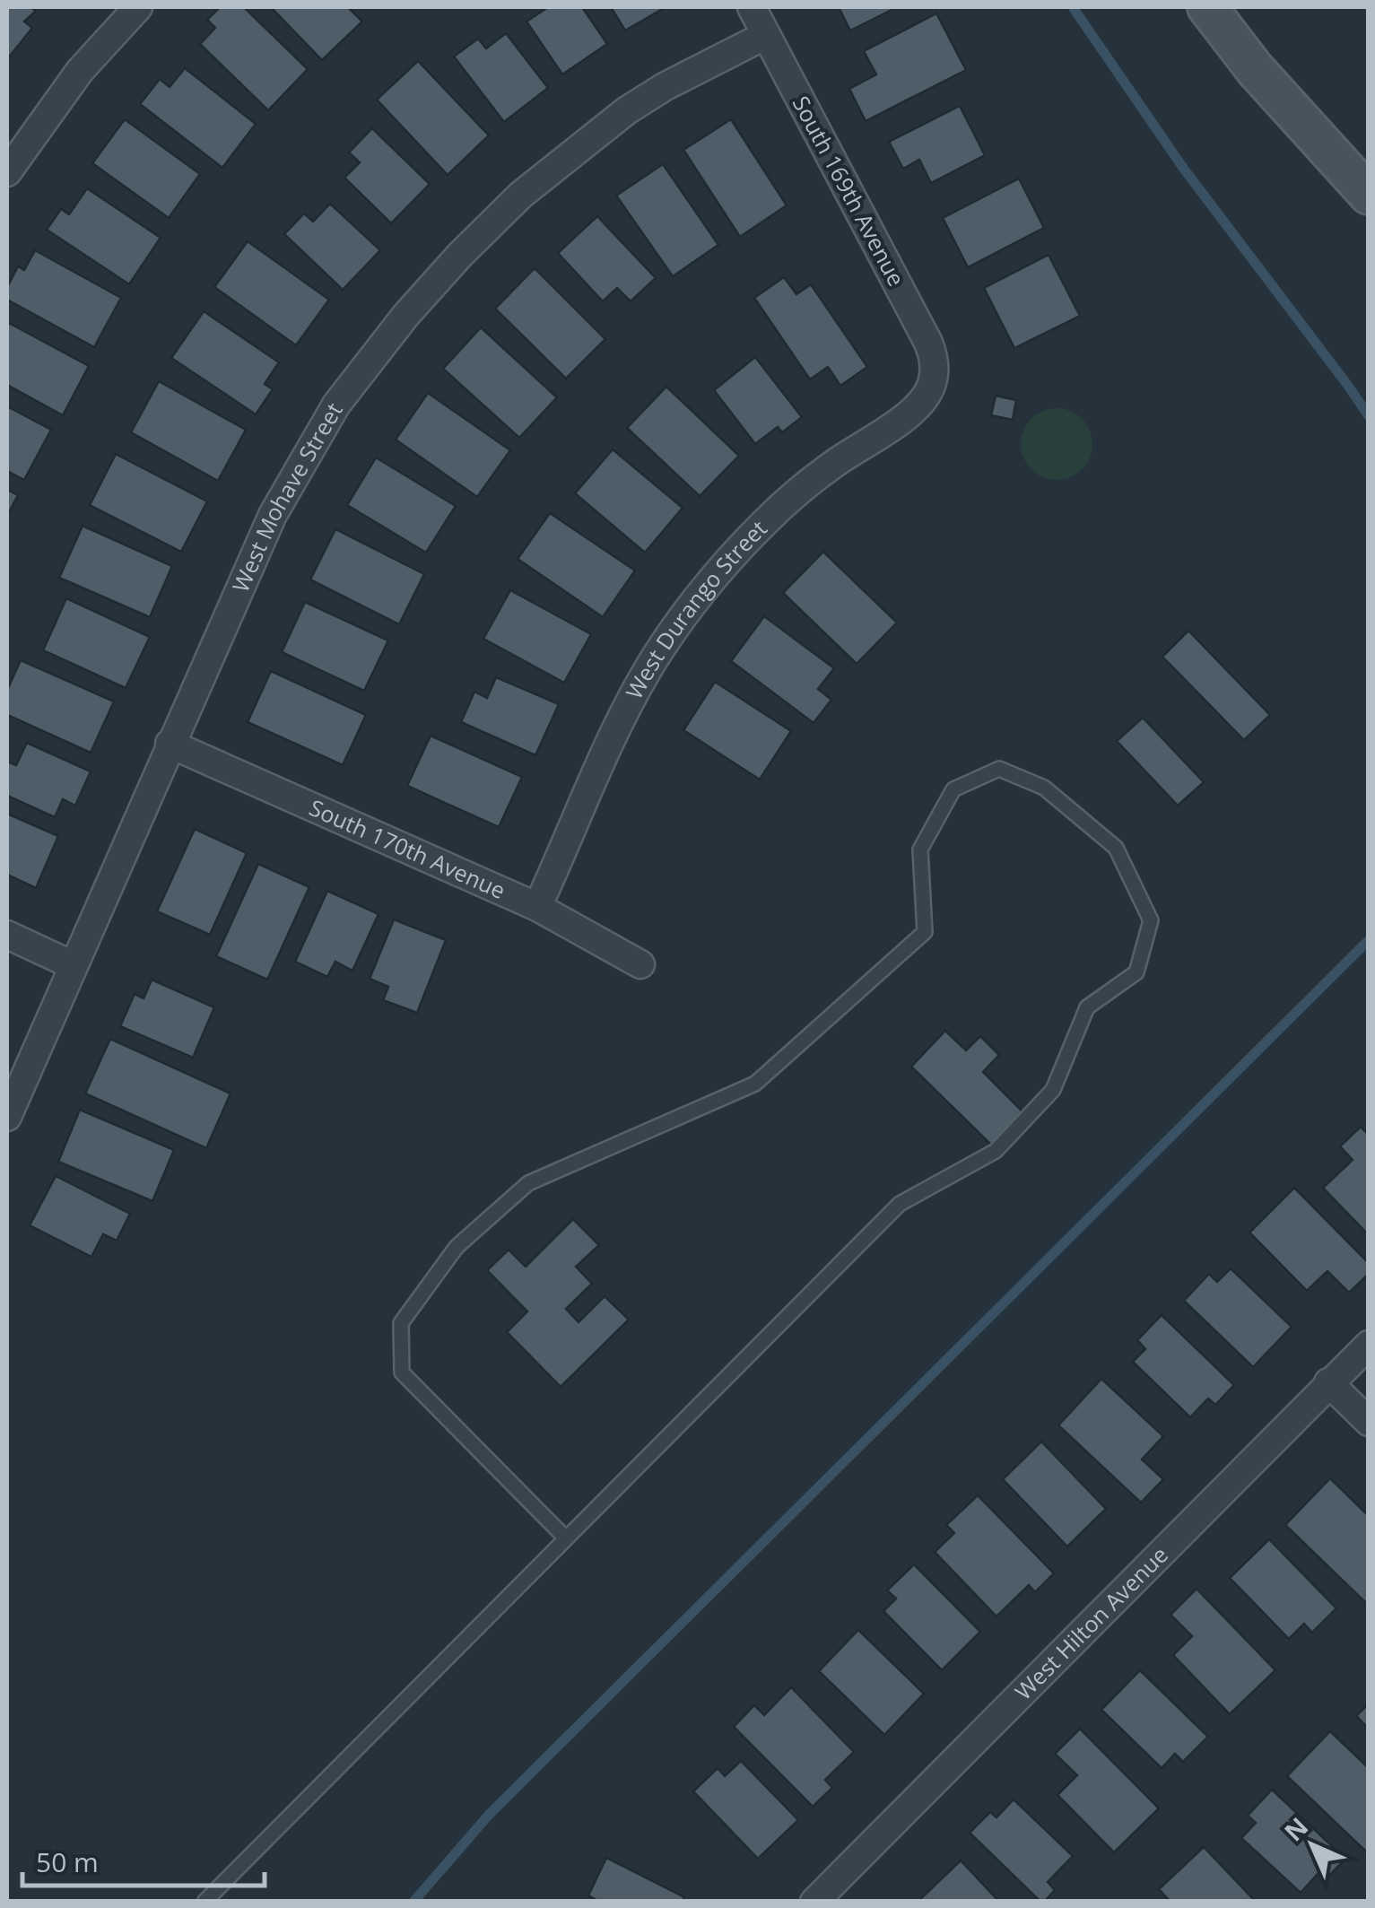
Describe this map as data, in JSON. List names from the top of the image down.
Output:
{
  "streets": {
    "street": [
      "South 169th Avenue",
      "West Mohave Street",
      "West Durango Street",
      "South 170th Avenue",
      "West Hilton Avenue"
    ]
  },
  "crossings": [
    ["South 169th Avenue", "West Mohave Street"],
    ["South 169th Avenue", "West Durango Street"],
    ["West Mohave Street", "South 170th Avenue"],
    ["West Durango Street", "South 170th Avenue"]
  ],
  "scale_bar": "50 m",
  "north": "top left"
}
